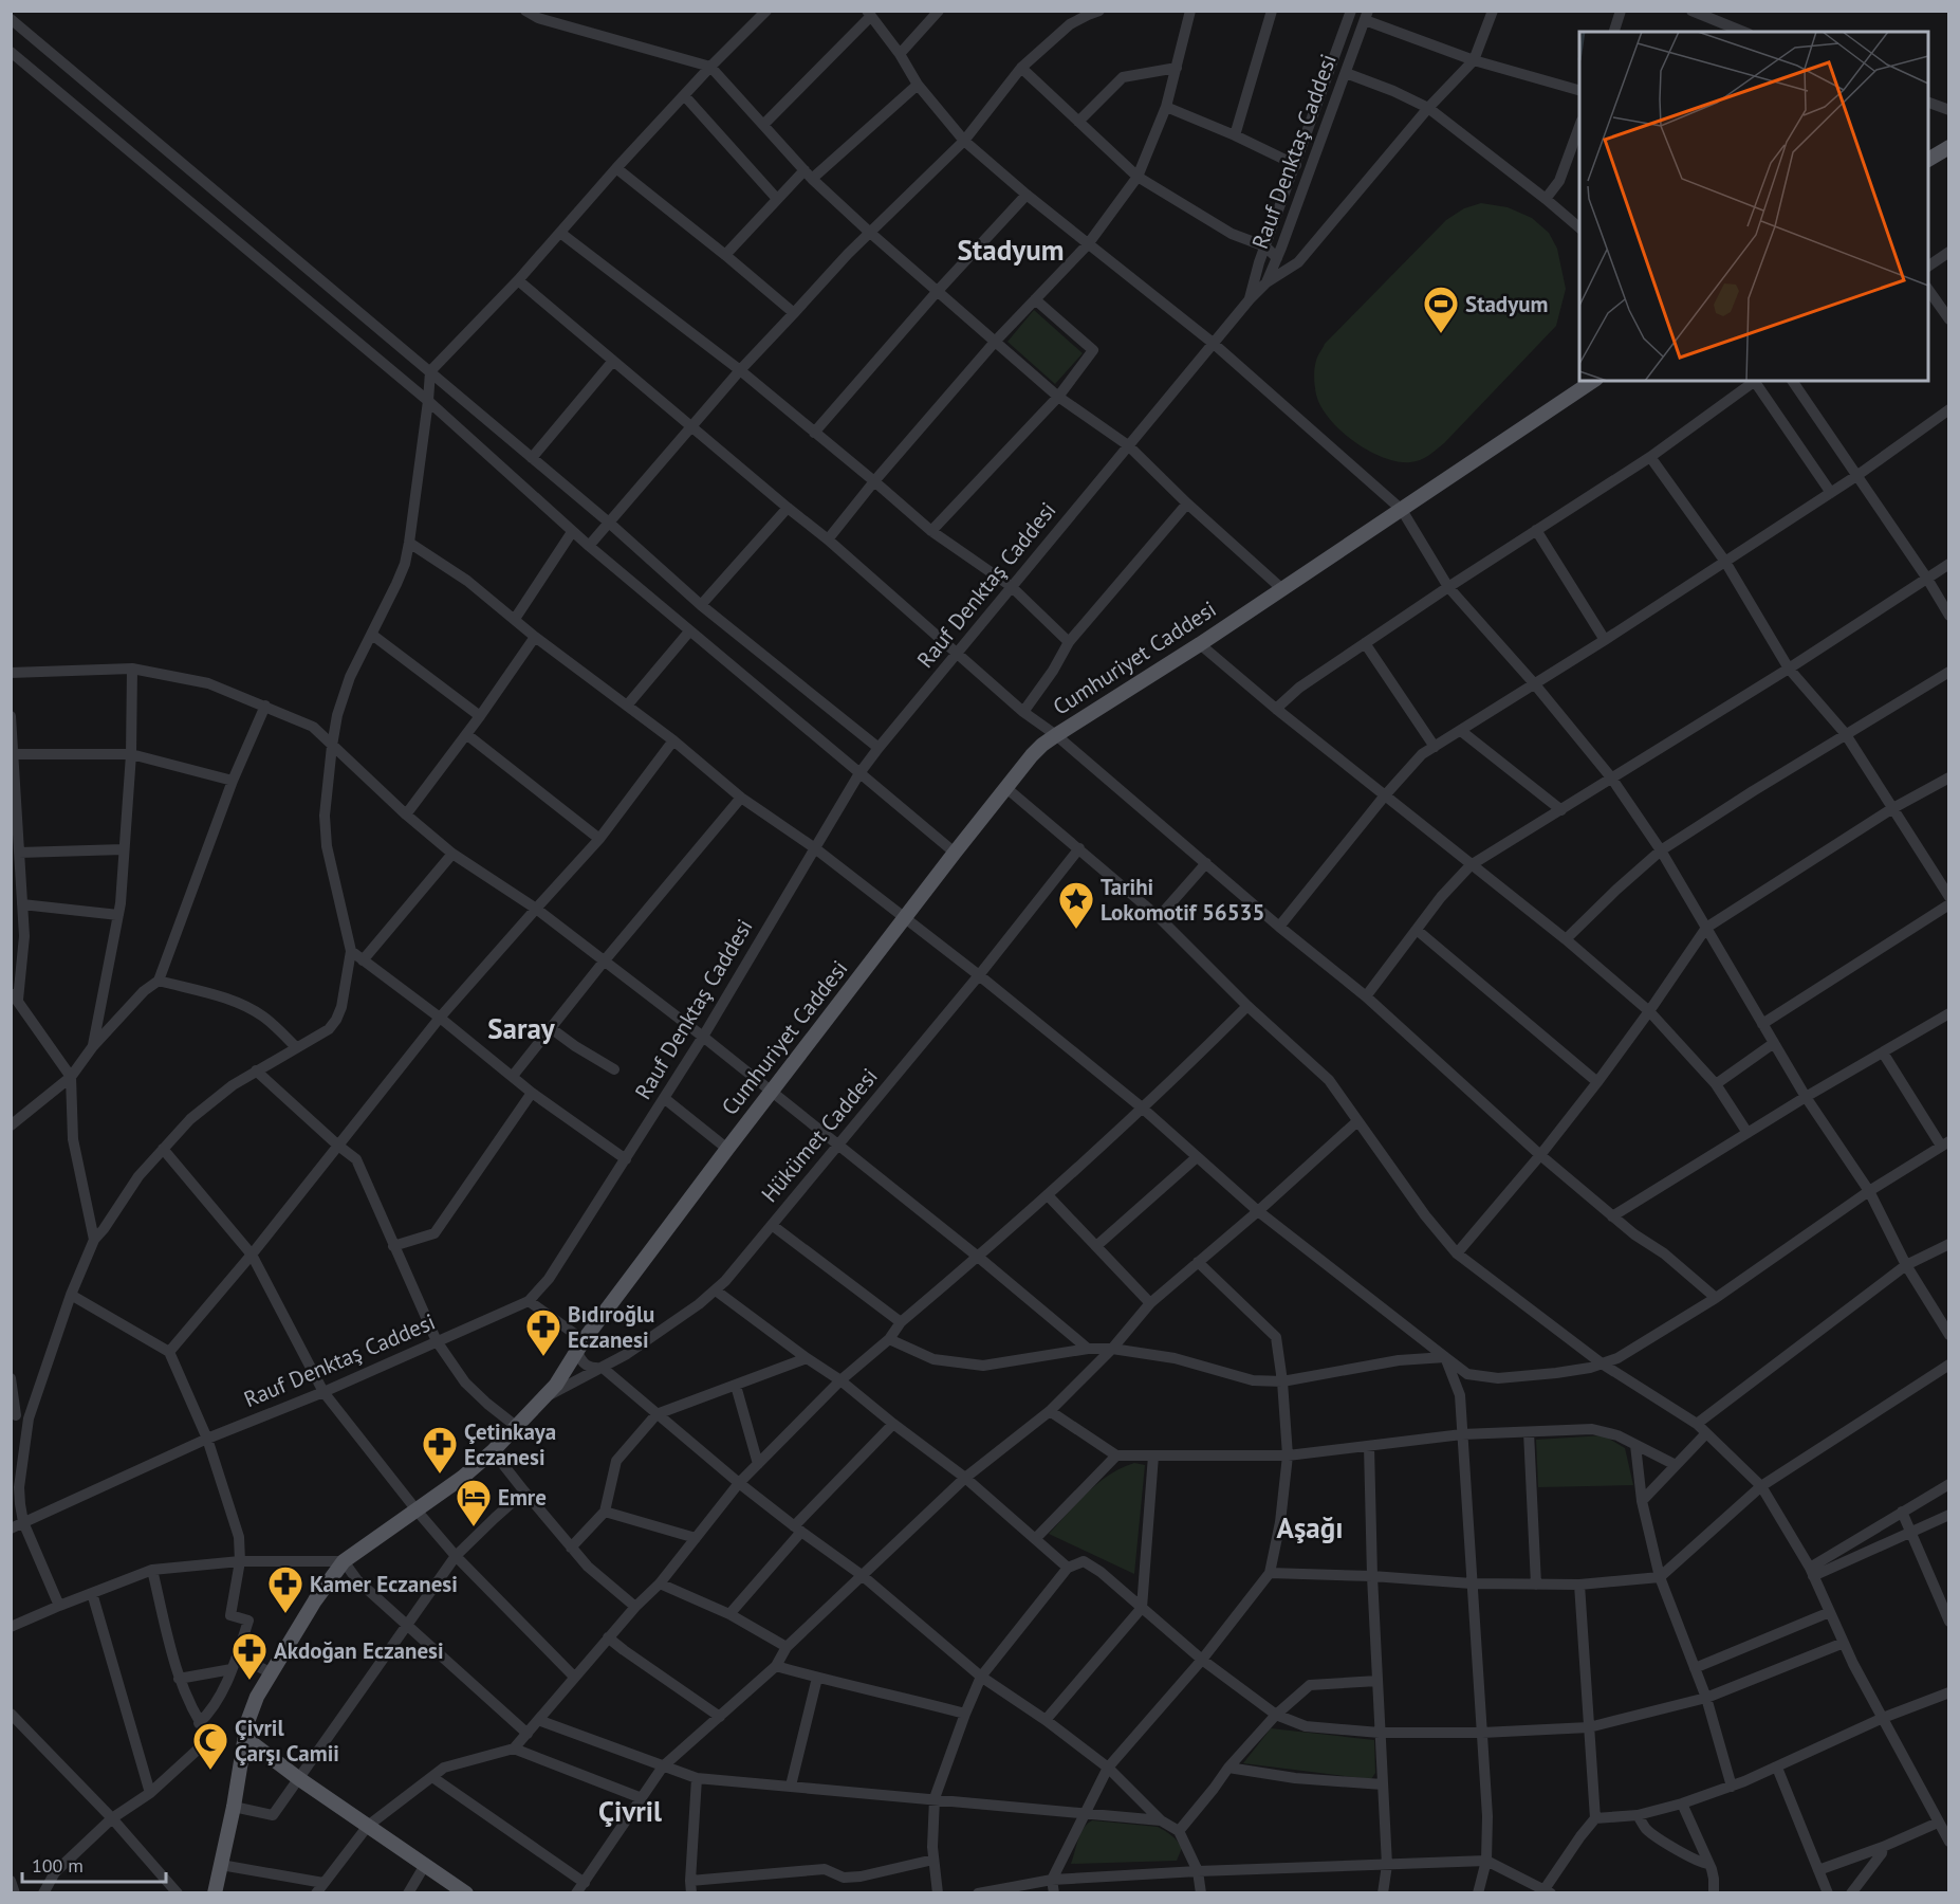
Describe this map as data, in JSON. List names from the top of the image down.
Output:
{
  "streets": {
    "main road": ["Cumhuriyet Caddesi"],
    "street": ["Rauf Denktaş Caddesi", "Hükümet Caddesi"]
  },
  "crossings": [
    ["Cumhuriyet Caddesi", "Hükümet Caddesi"]
  ],
  "districts": [
    "Stadyum",
    "Saray",
    "Aşağı",
    "Çivril"
  ],
  "places": {
    "sports": ["Stadyum"],
    "place": ["Tarihi Lokomotif 56535"],
    "pharmacy": [
      "Bıdıroğlu Eczanesi",
      "Çetinkaya Eczanesi",
      "Kamer Eczanesi",
      "Akdoğan Eczanesi"
    ],
    "hotel": ["Emre"],
    "mosque": ["Çivril Çarşı Camii"]
  },
  "scale_bar": "100 m"
}
